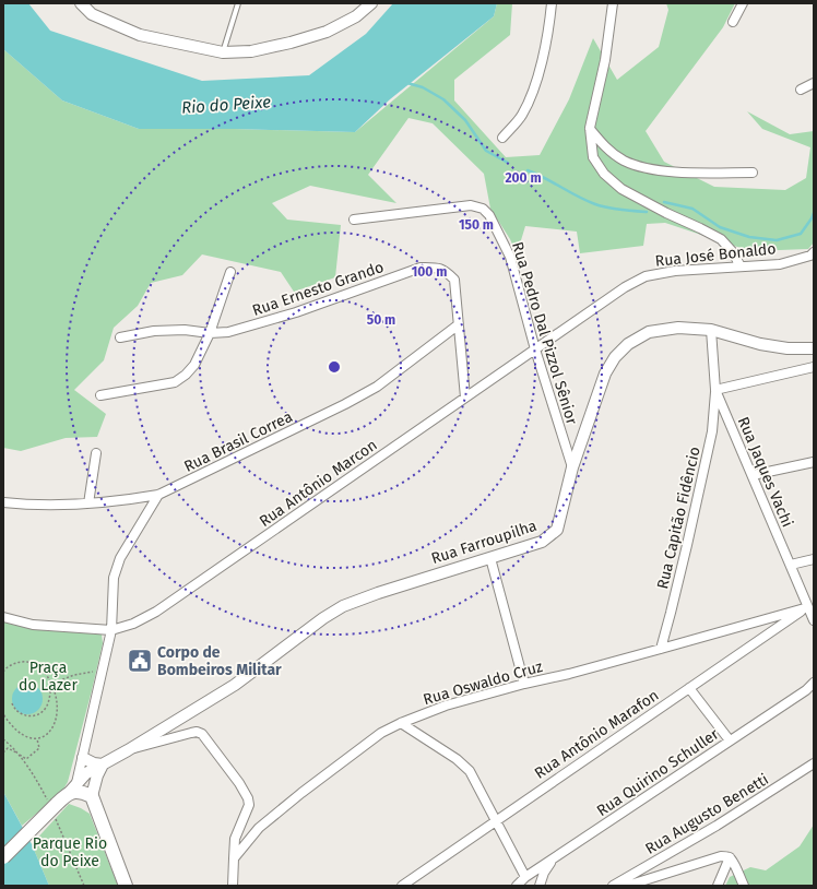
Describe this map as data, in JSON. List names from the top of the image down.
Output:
{
  "streets": {
    "main road": ["Rua Farroupilha"],
    "street": [
      "Rua José Bonaldo",
      "Rua Ernesto Grando",
      "Rua Pedro Dal Pizzol Sênior",
      "Rua Brasil Correa",
      "Rua Jaques Vachi",
      "Rua Antônio Marcon",
      "Rua Capitão Fidêncio",
      "Rua Oswaldo Cruz",
      "Rua Antônio Marafon",
      "Rua Quirino Schuller",
      "Rua Augusto Benetti"
    ]
  },
  "crossings": [
    ["Rua José Bonaldo", "Rua Pedro Dal Pizzol Sênior"],
    ["Rua José Bonaldo", "Rua Antônio Marcon"],
    ["Rua Ernesto Grando", "Rua Brasil Correa"],
    ["Rua Ernesto Grando", "Rua Antônio Marcon"],
    ["Rua Pedro Dal Pizzol Sênior", "Rua Antônio Marcon"],
    ["Rua Pedro Dal Pizzol Sênior", "Rua Farroupilha"],
    ["Rua Jaques Vachi", "Rua Capitão Fidêncio"],
    ["Rua Jaques Vachi", "Rua Farroupilha"],
    ["Rua Jaques Vachi", "Rua Oswaldo Cruz"],
    ["Rua Jaques Vachi", "Rua Antônio Marafon"],
    ["Rua Capitão Fidêncio", "Rua Oswaldo Cruz"],
    ["Rua Oswaldo Cruz", "Rua Antônio Marafon"]
  ],
  "water": ["Rio do Peixe"],
  "parks": ["Praça do Lazer", "Parque Rio do Peixe"],
  "places": {
    "public building": ["Corpo de Bombeiros Militar"]
  },
  "rings": [
    "200 m",
    "150 m",
    "100 m",
    "50 m"
  ]
}
